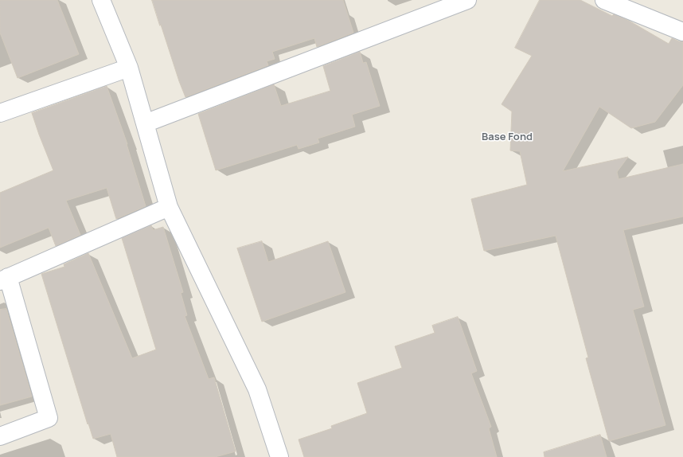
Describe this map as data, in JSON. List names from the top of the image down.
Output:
{
  "districts": ["Base Fond"]
}
